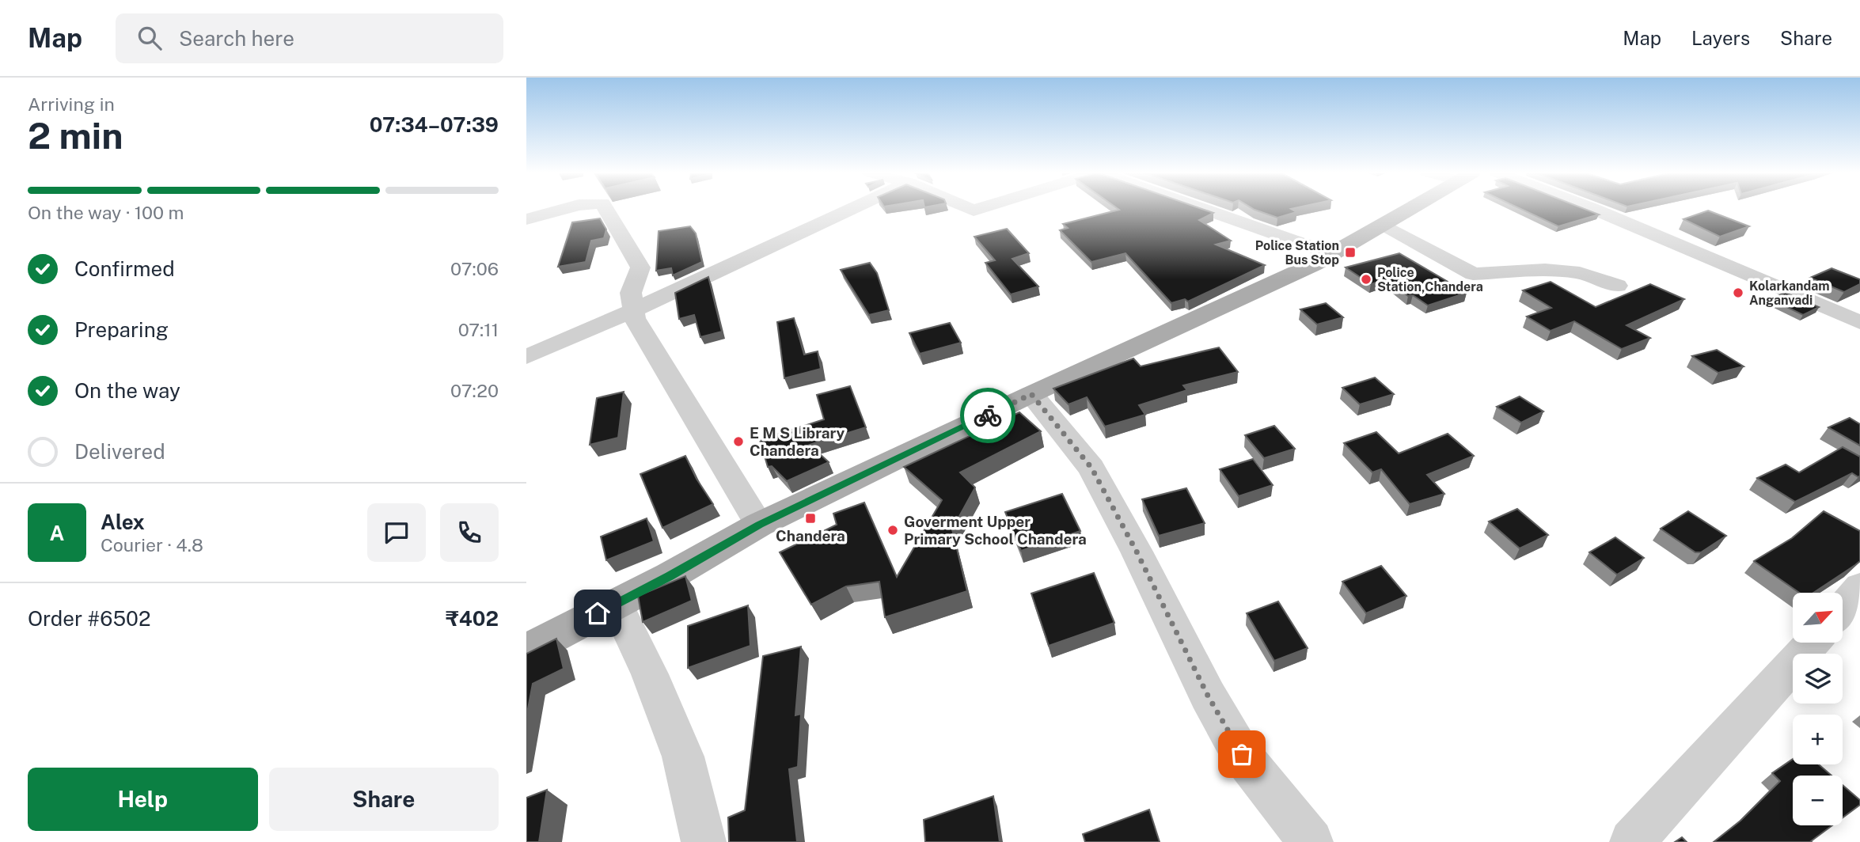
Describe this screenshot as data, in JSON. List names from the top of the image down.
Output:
{
  "places": {
    "transit": ["Police Station Bus Stop", "Chandera"],
    "other": [
      "Police Station,Chandera",
      "Kolarkandam Anganvadi",
      "E M S Library Chandera",
      "Goverment Upper Primary School Chandera"
    ]
  },
  "north": "top right",
  "page": {
    "header": "Map",
    "search": "Search here",
    "nav": ["Map", "Layers", "Share"],
    "heading": ["2 min", "Arriving in", "07:34–07:39"],
    "panel": [
      "Alex",
      "Courier · 4.8",
      "Order #6502",
      "₹402"
    ],
    "bar": "On the way · 100 m",
    "list": [
      ["Confirmed", "07:06"],
      ["Preparing", "07:11"],
      ["On the way", "07:20"],
      "Delivered"
    ],
    "round": "A",
    "map_buttons": ["+", "−"],
    "buttons": ["Help", "Share"]
  }
}
